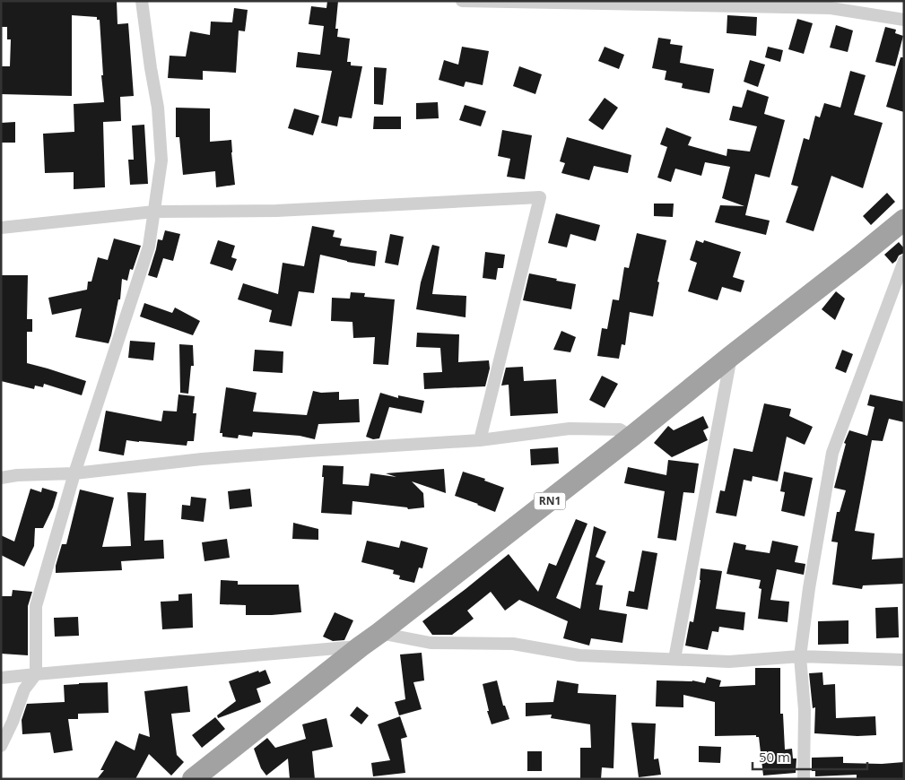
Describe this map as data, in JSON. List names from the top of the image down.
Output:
{
  "streets": {
    "highway": ["RN1"]
  },
  "scale_bar": "50 m"
}
